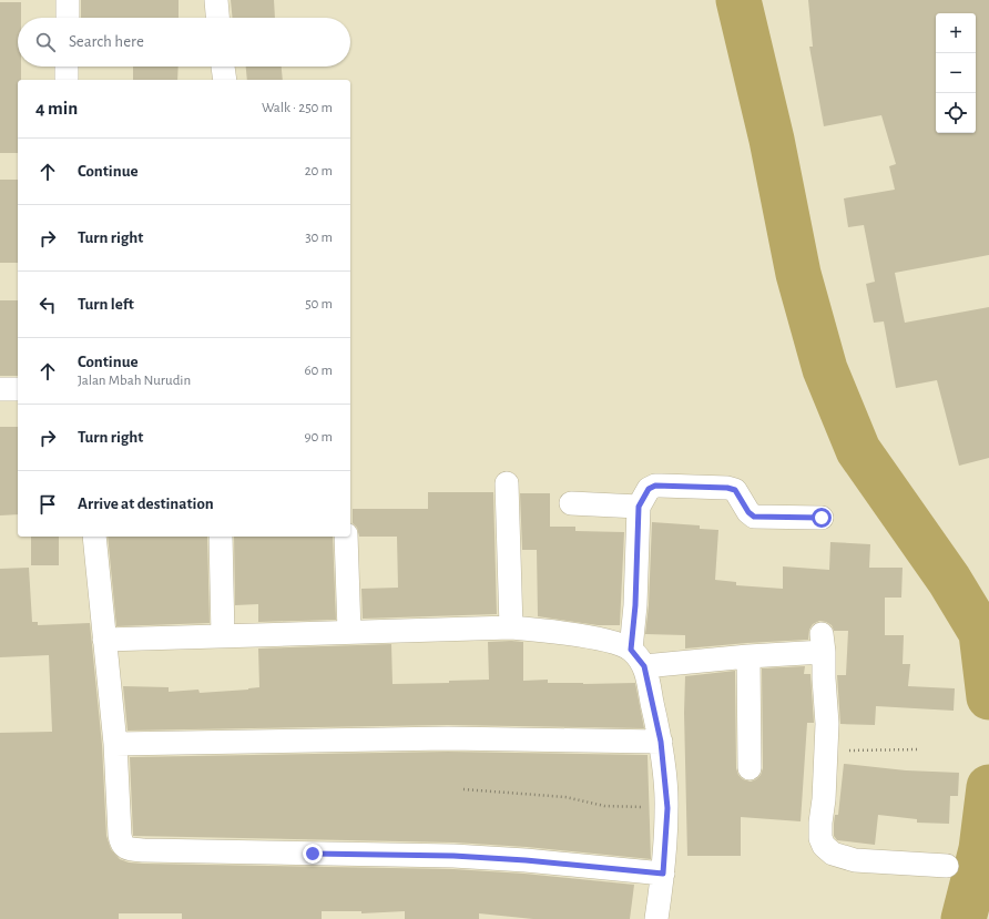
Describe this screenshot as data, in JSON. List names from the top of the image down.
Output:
{
  "page": {
    "map_buttons": ["+", "−"],
    "search": "Search here",
    "heading": ["4 min", "Walk · 250 m"],
    "list": [
      ["Continue", "20 m"],
      ["Turn right", "30 m"],
      ["Turn left", "50 m"],
      ["Continue", "Jalan Mbah Nurudin", "60 m"],
      ["Turn right", "90 m"],
      "Arrive at destination"
    ]
  }
}
